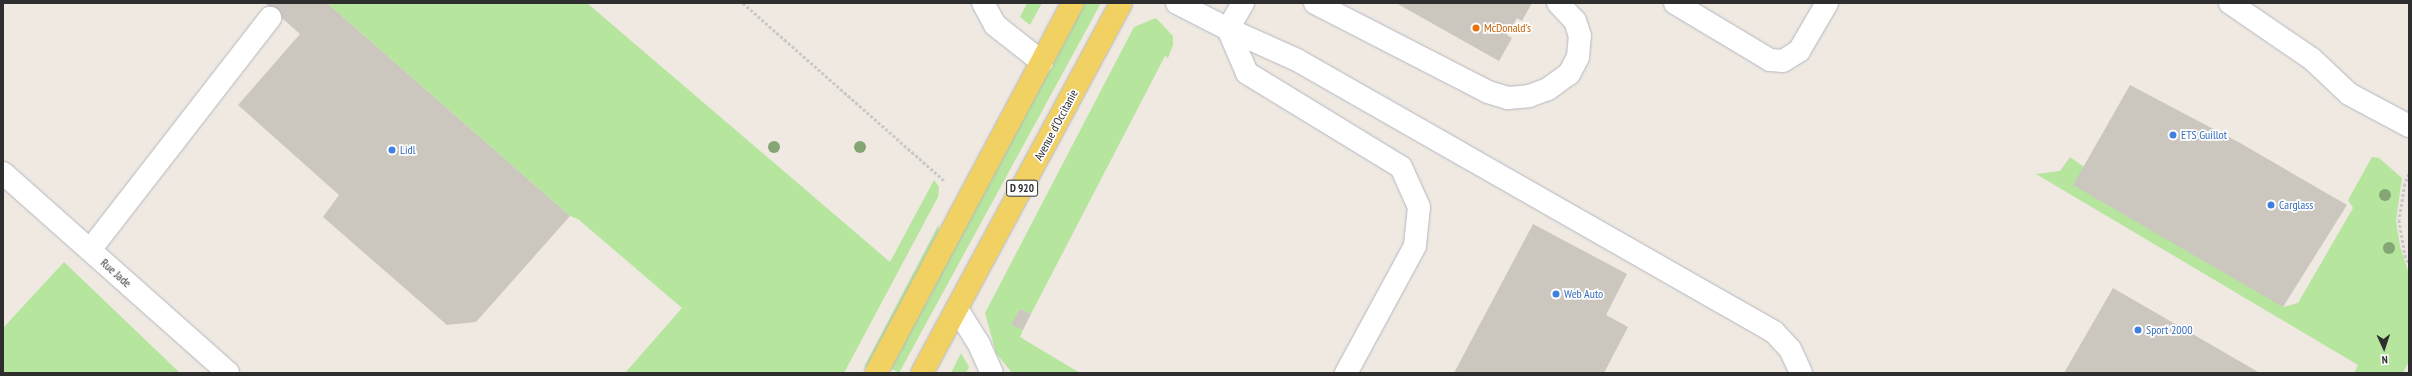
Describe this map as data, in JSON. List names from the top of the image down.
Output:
{
  "streets": {
    "main road": ["Avenue d'Occitanie", "D 920"],
    "street": ["Rue Jade"]
  },
  "places": [
    "McDonald's",
    "ETS Guillot",
    "Lidl",
    "Carglass",
    "Web Auto",
    "Sport 2000"
  ],
  "north": "bottom"
}
